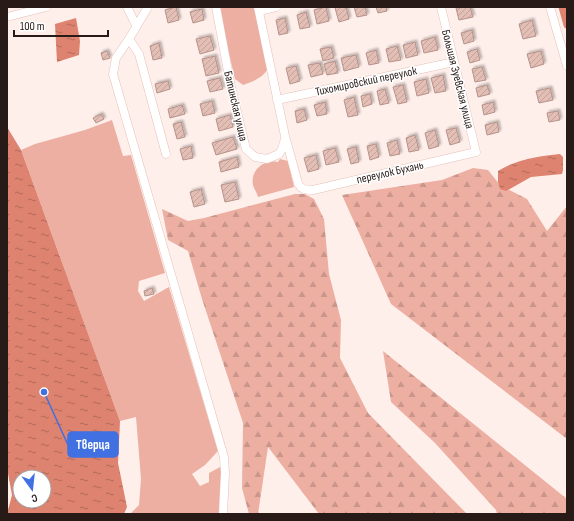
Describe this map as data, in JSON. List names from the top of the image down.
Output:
{
  "streets": {
    "street": [
      "Большая Зуевская улица",
      "Тихомировский переулок",
      "Батинская улица",
      "переулок Бухань"
    ]
  },
  "crossings": [
    ["Большая Зуевская улица", "Тихомировский переулок"],
    ["Большая Зуевская улица", "переулок Бухань"],
    ["Батинская улица", "переулок Бухань"]
  ],
  "places": ["Тверца"],
  "scale_bar": "100 m",
  "north": "bottom"
}
